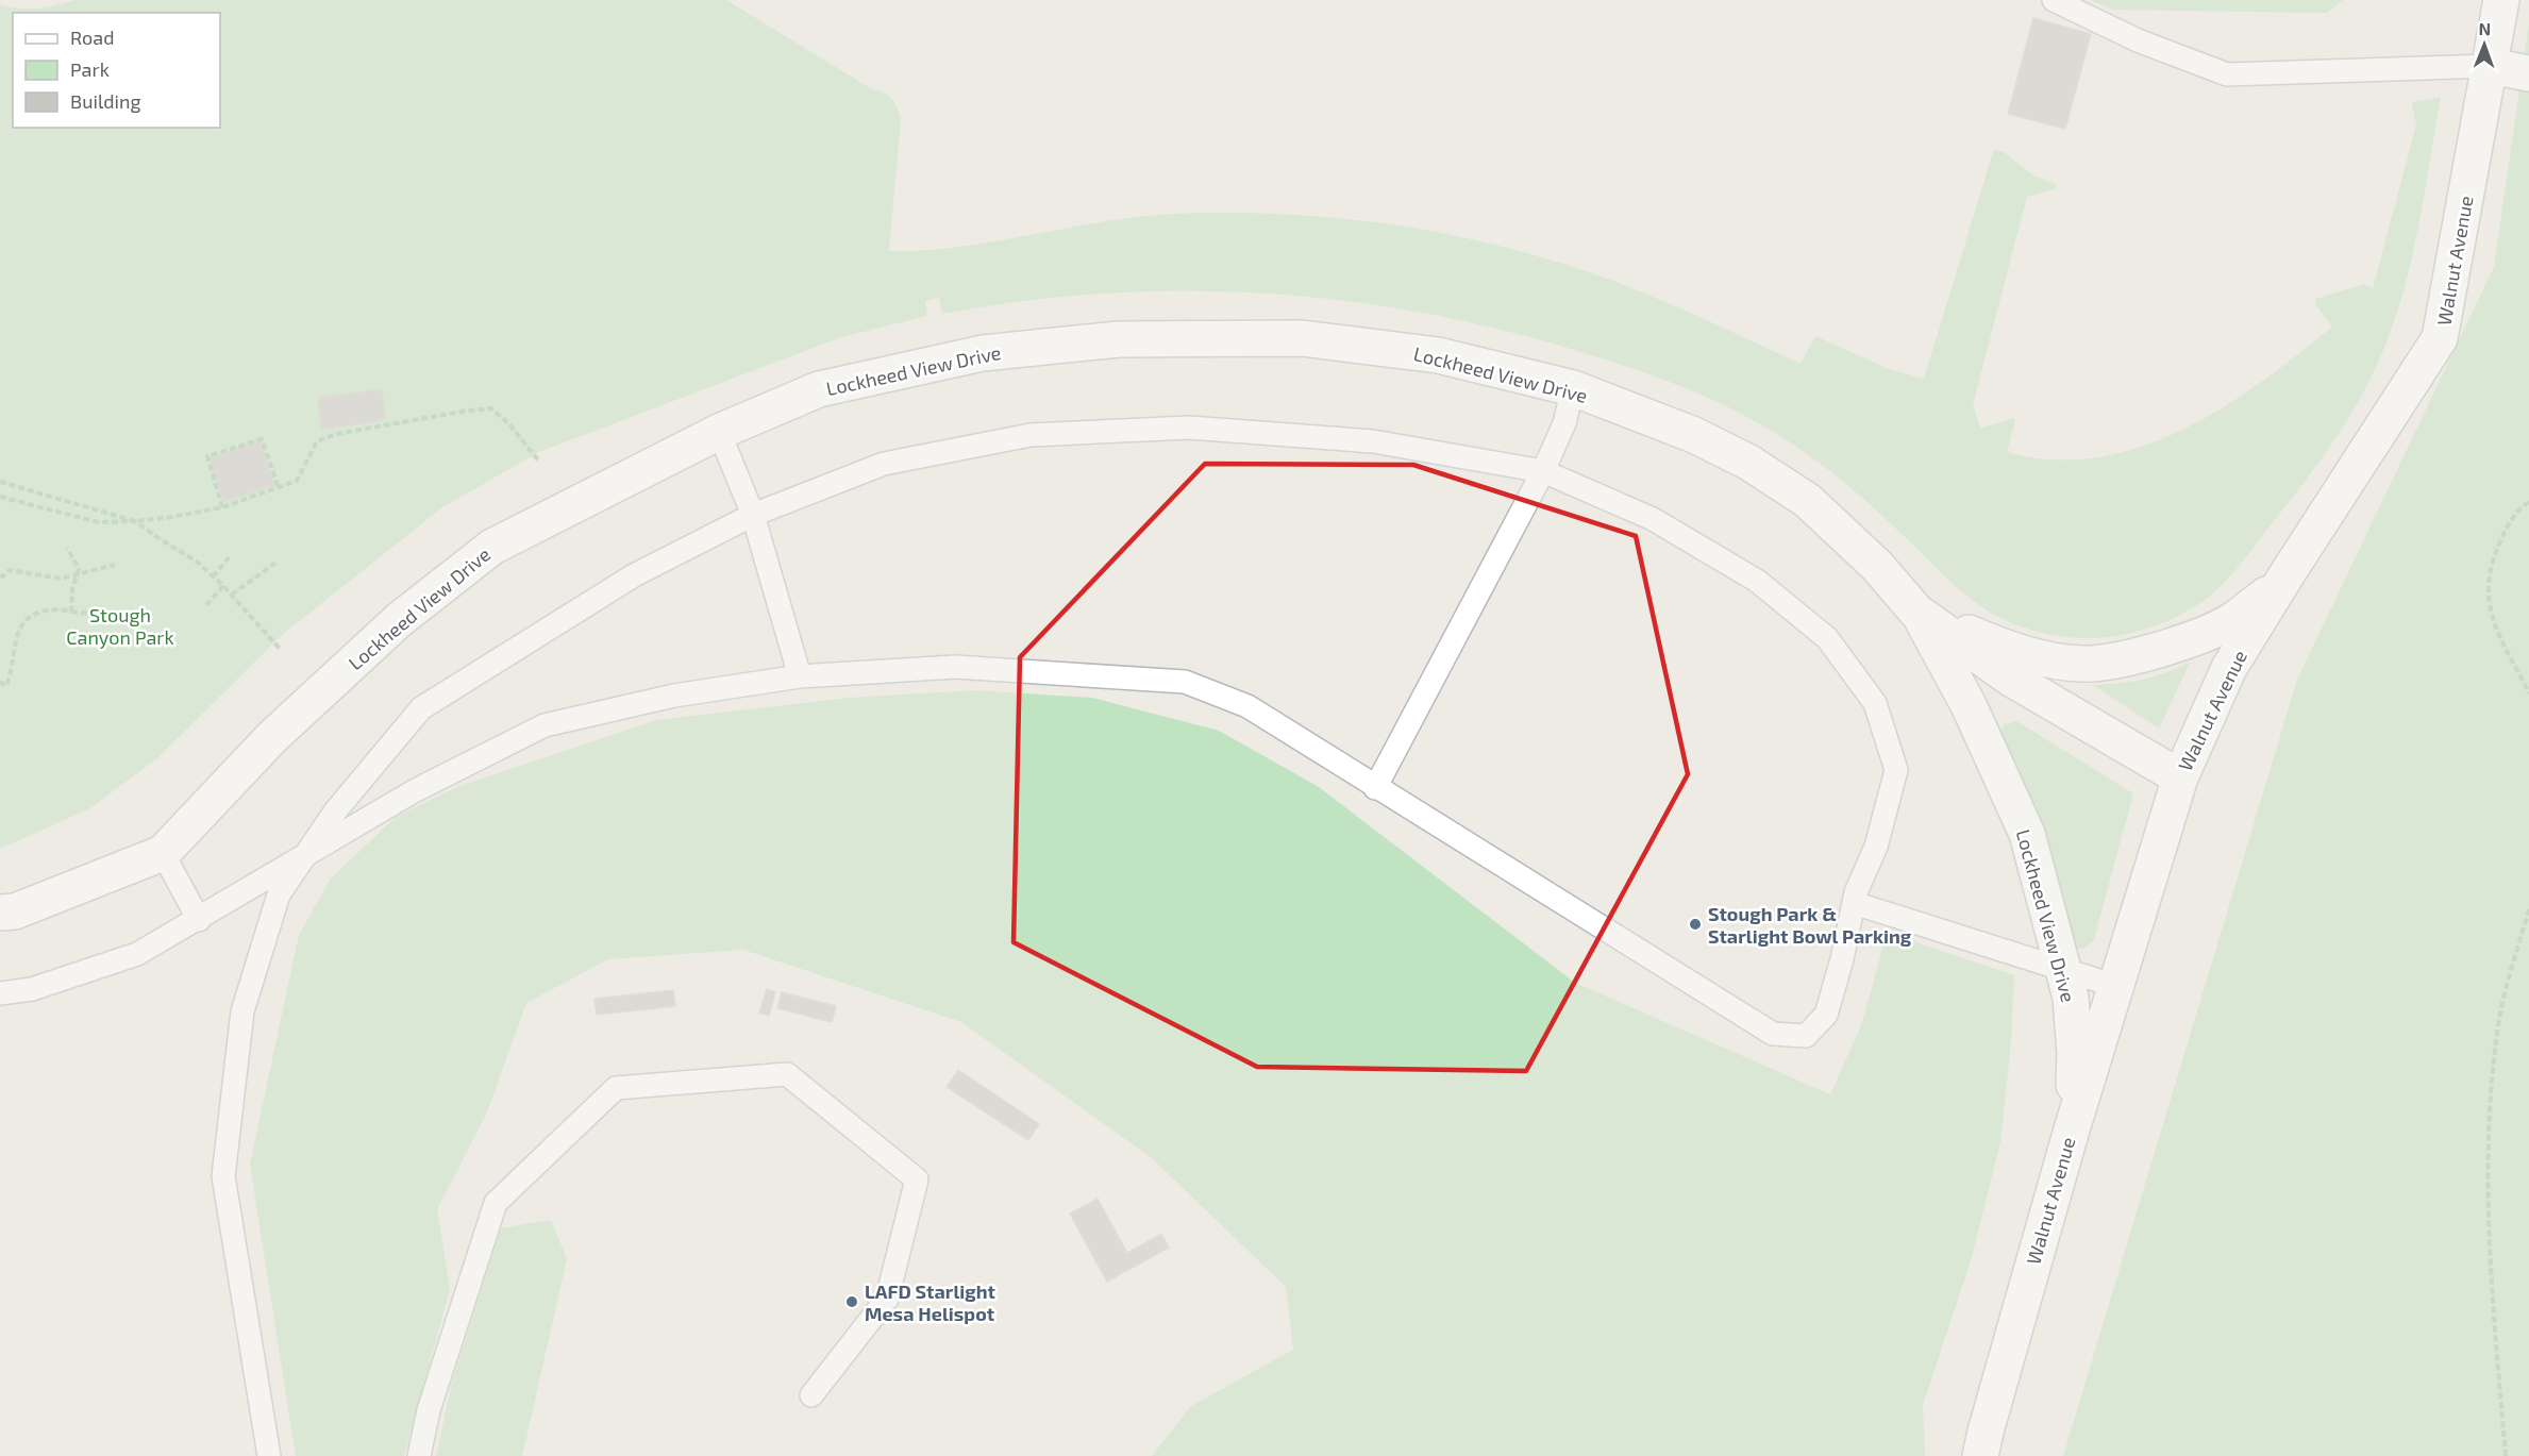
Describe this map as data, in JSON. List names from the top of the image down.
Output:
{
  "streets": {
    "street": ["Walnut Avenue", "Lockheed View Drive"]
  },
  "crossings": [
    ["Walnut Avenue", "Lockheed View Drive"]
  ],
  "parks": ["Stough Canyon Park"],
  "places": ["Stough Park & Starlight Bowl Parking", "LAFD Starlight Mesa Helispot"],
  "legend": ["Road", "Park", "Building"],
  "north": "top"
}
